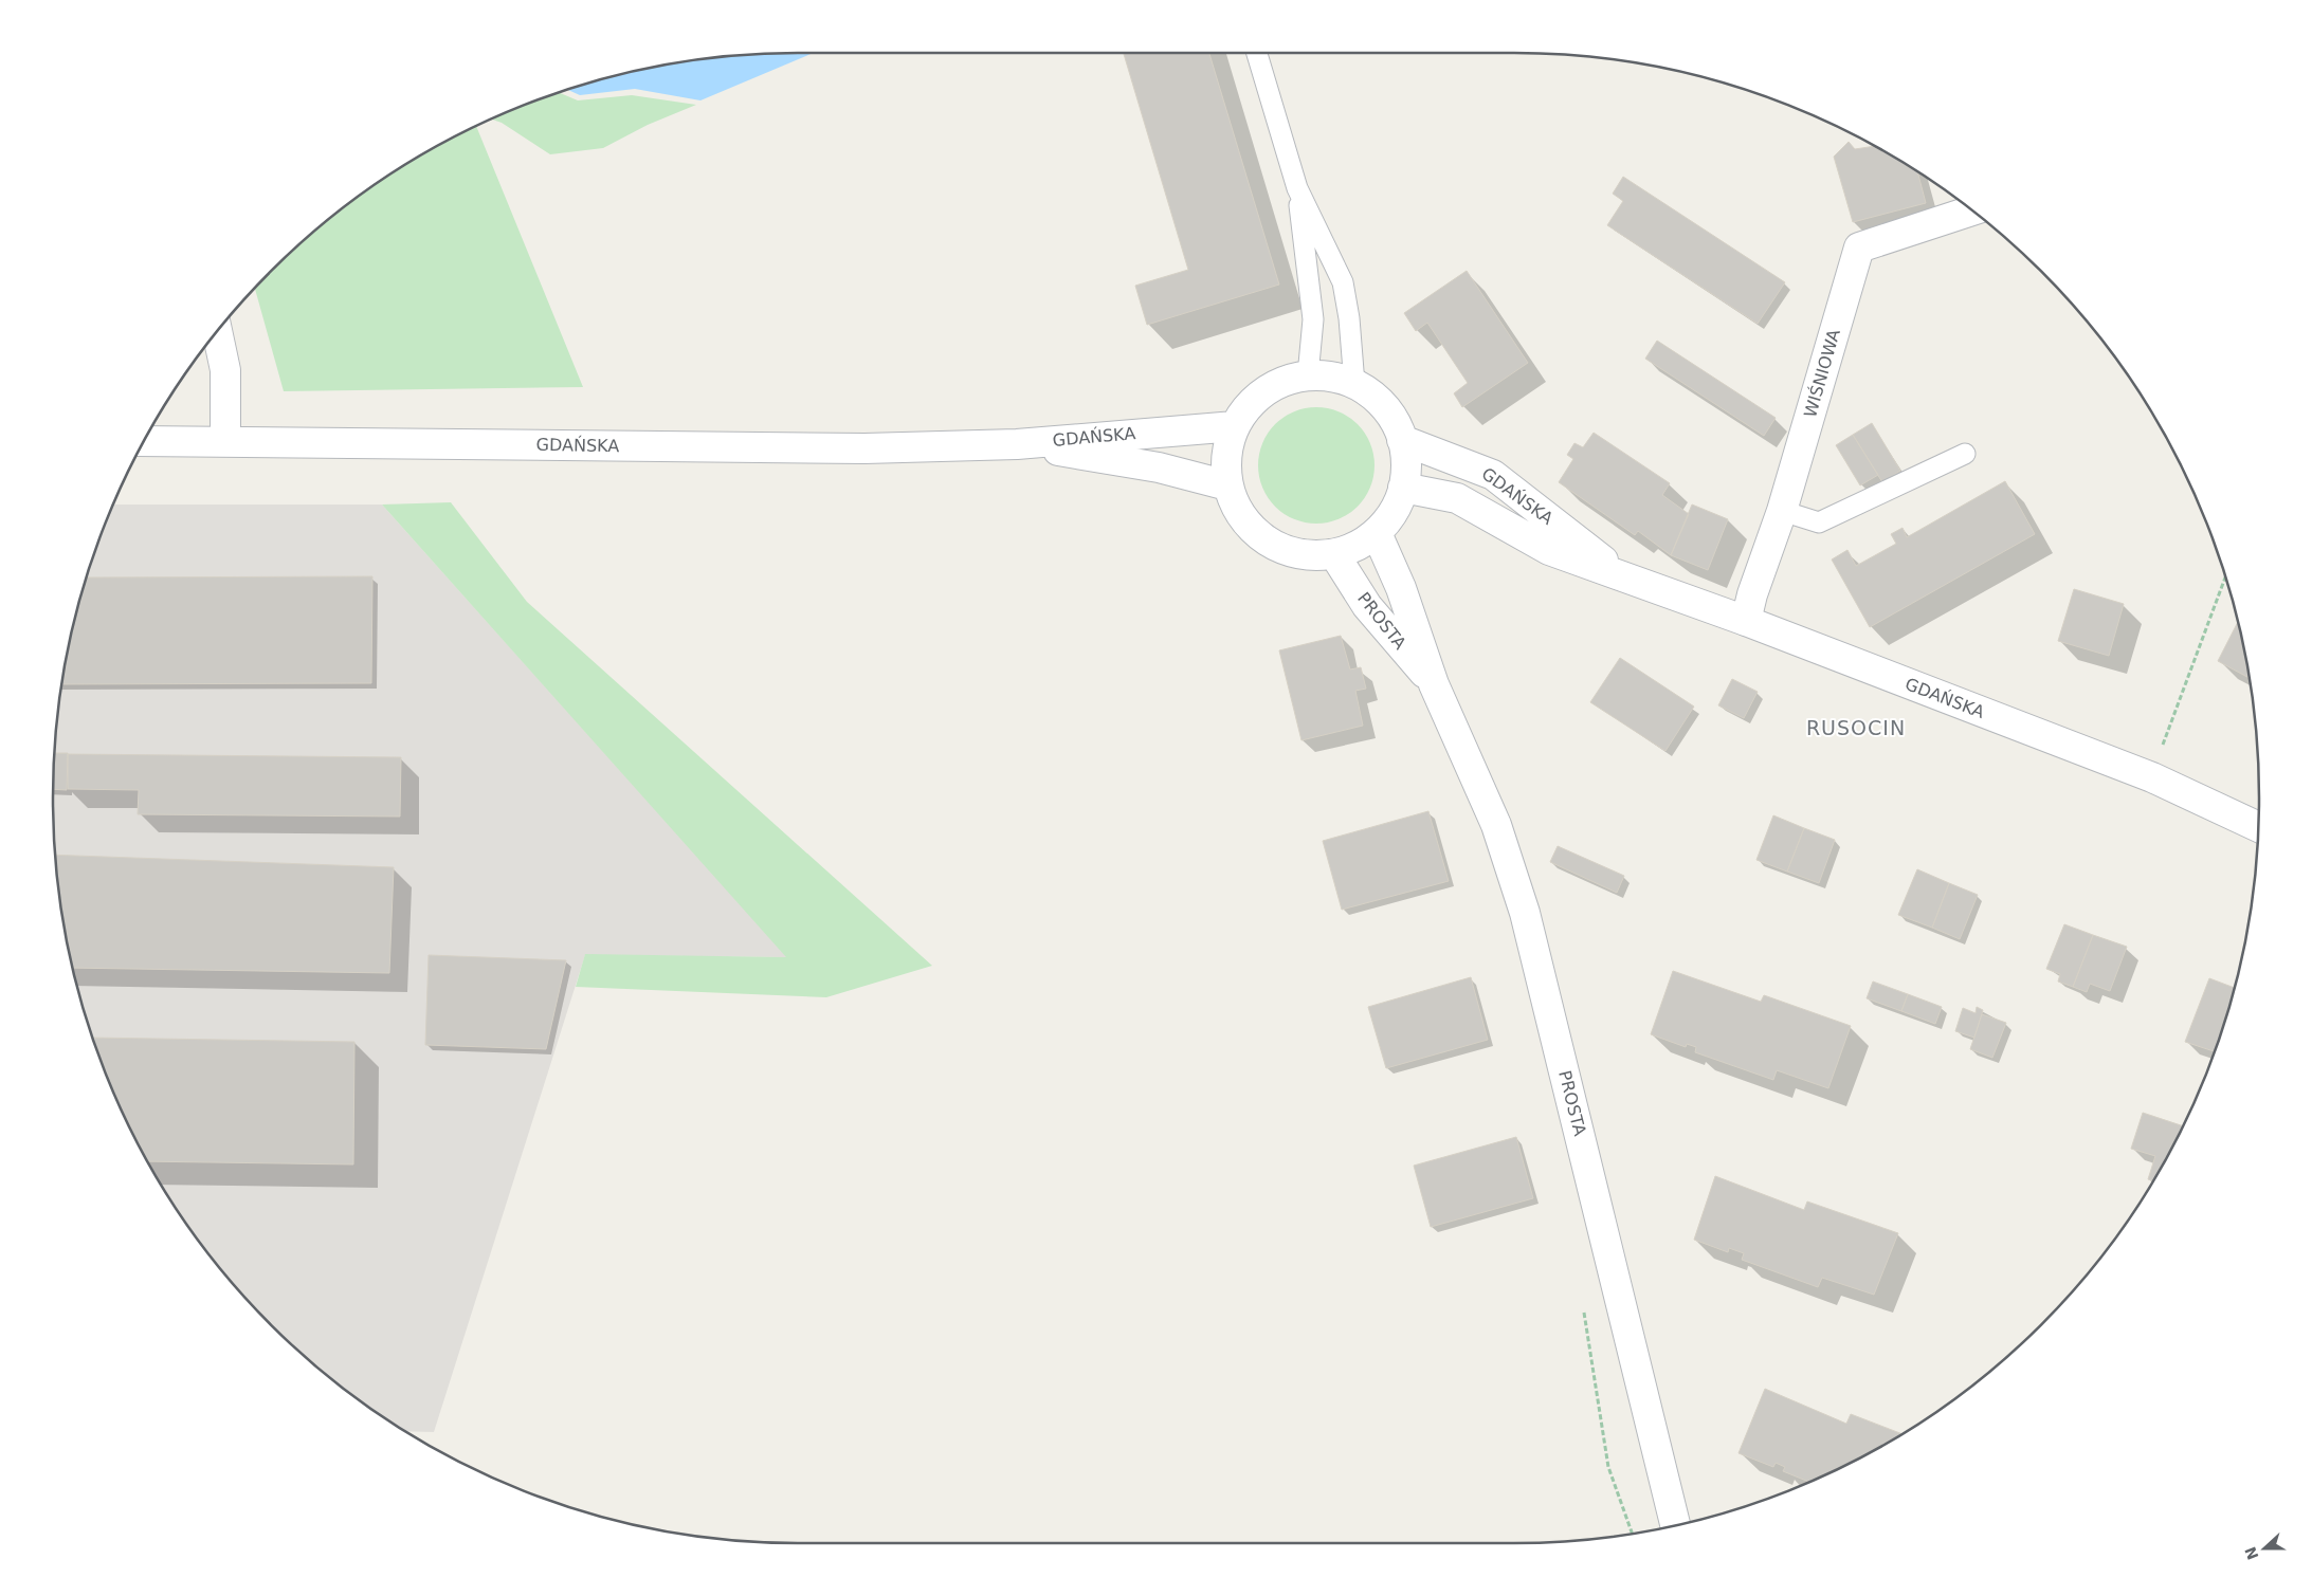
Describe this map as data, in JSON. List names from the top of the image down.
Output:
{
  "streets": {
    "street": ["WIŚNIOWA", "GDAŃSKA", "PROSTA"]
  },
  "crossings": [
    ["WIŚNIOWA", "GDAŃSKA"],
    ["GDAŃSKA", "PROSTA"]
  ],
  "districts": ["RUSOCIN"],
  "north": "left"
}
